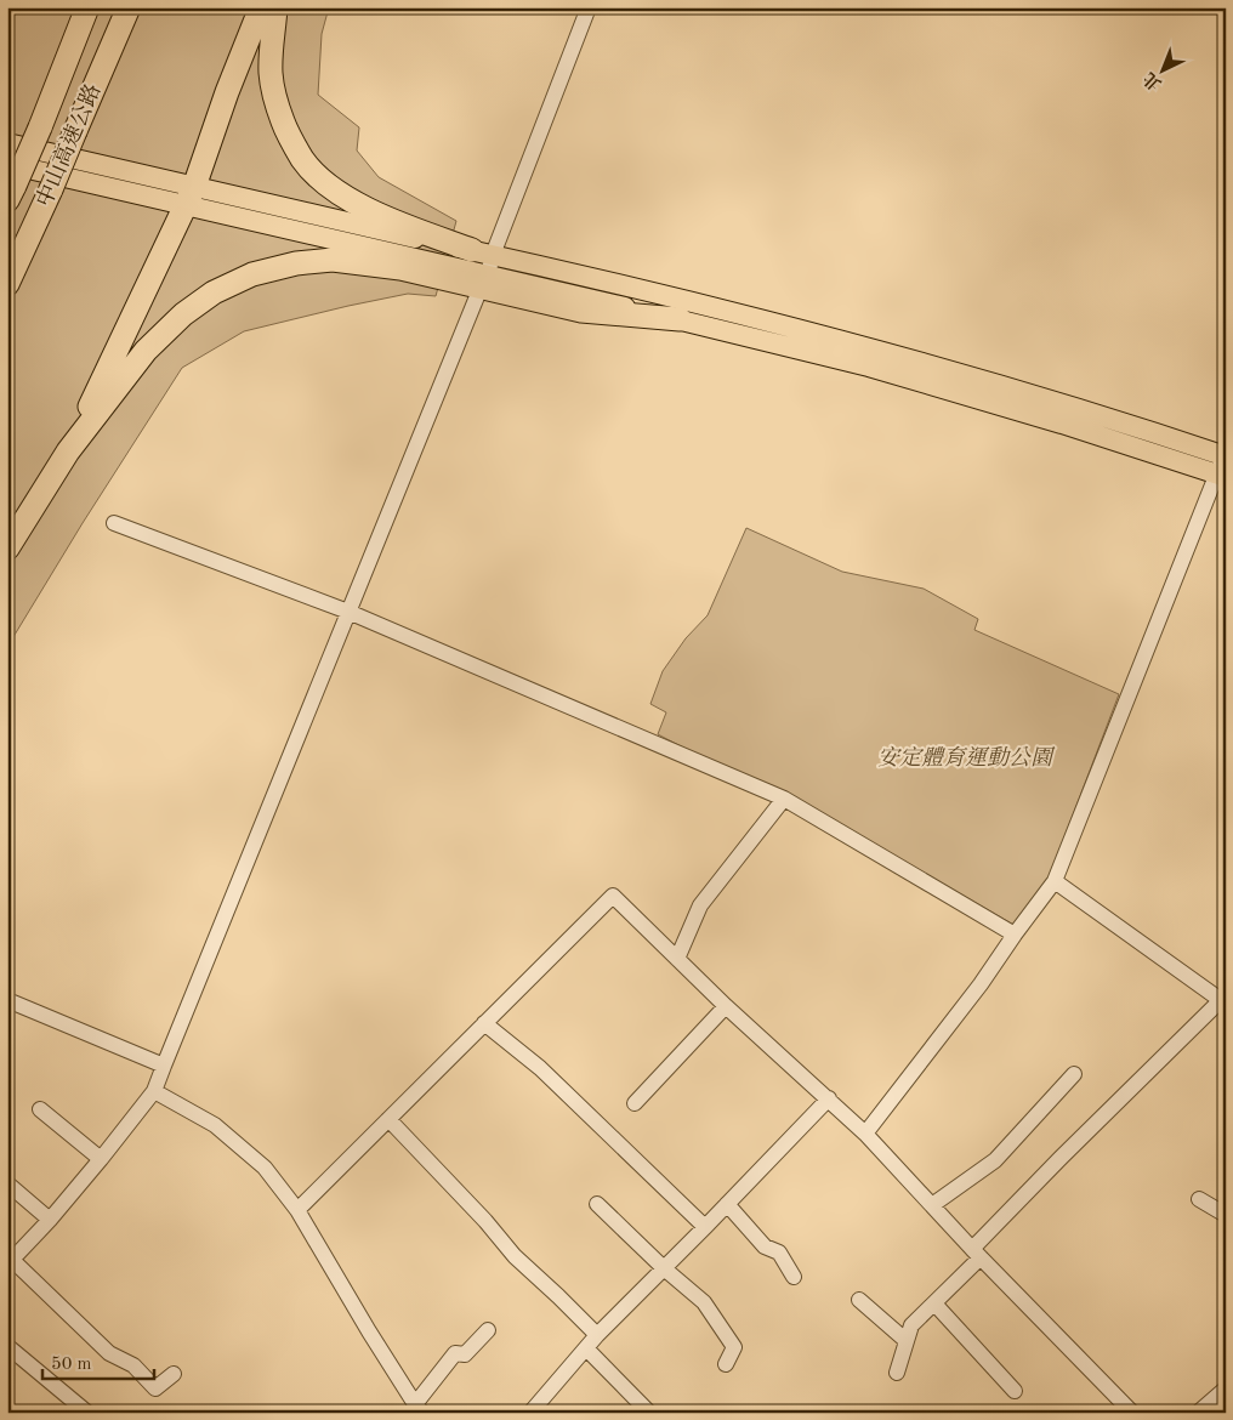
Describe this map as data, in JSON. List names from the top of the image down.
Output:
{
  "streets": {
    "highway": ["中山高速公路"]
  },
  "parks": ["安定體育運動公園"],
  "scale_bar": "50 m",
  "north": "bottom left"
}
